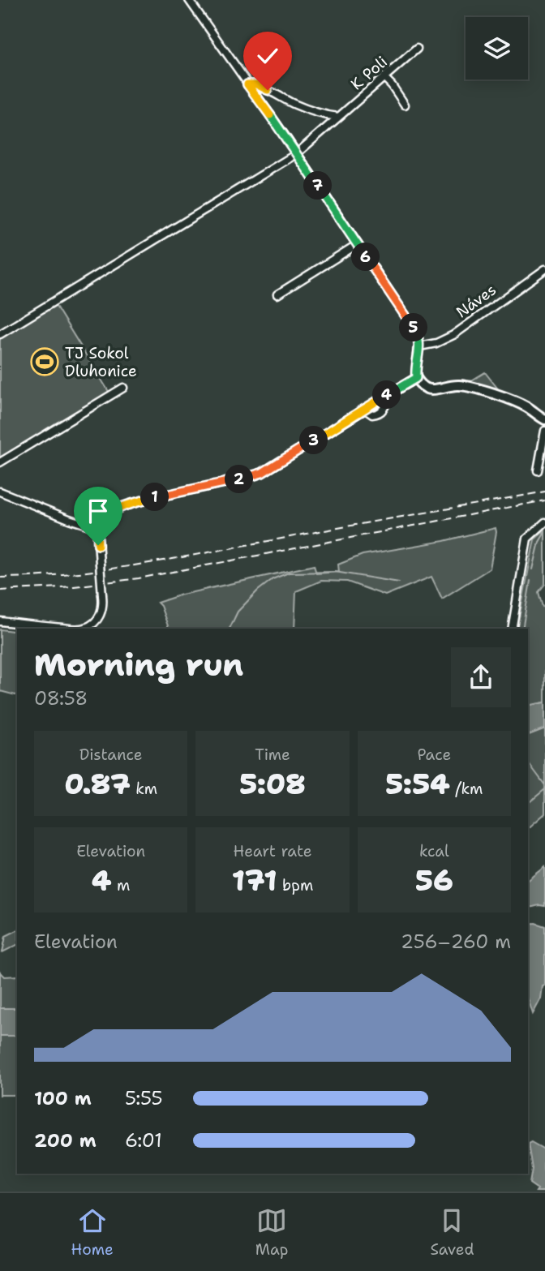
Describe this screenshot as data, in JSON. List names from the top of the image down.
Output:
{
  "streets": {
    "street": ["K Poli", "Náves"]
  },
  "places": {
    "sports": ["TJ Sokol Dluhonice"]
  },
  "page": {
    "pins": [
      "7",
      "6",
      "5",
      "4",
      "3",
      "2",
      "1"
    ],
    "heading": ["Morning run", "08:58"],
    "stats": [
      ["Distance", "0.87 km"],
      ["Time", "5:08"],
      ["Pace", "5:54 /km"],
      ["Elevation", "4 m"],
      ["Heart rate", "171 bpm"],
      ["kcal", "56"]
    ],
    "chart": ["Elevation", "256–260 m"],
    "list": [
      {
        "name": "100 m",
        "note": "5:55"
      },
      {
        "name": "200 m",
        "note": "6:01"
      }
    ],
    "tabs": ["Home", "Map", "Saved"]
  }
}
